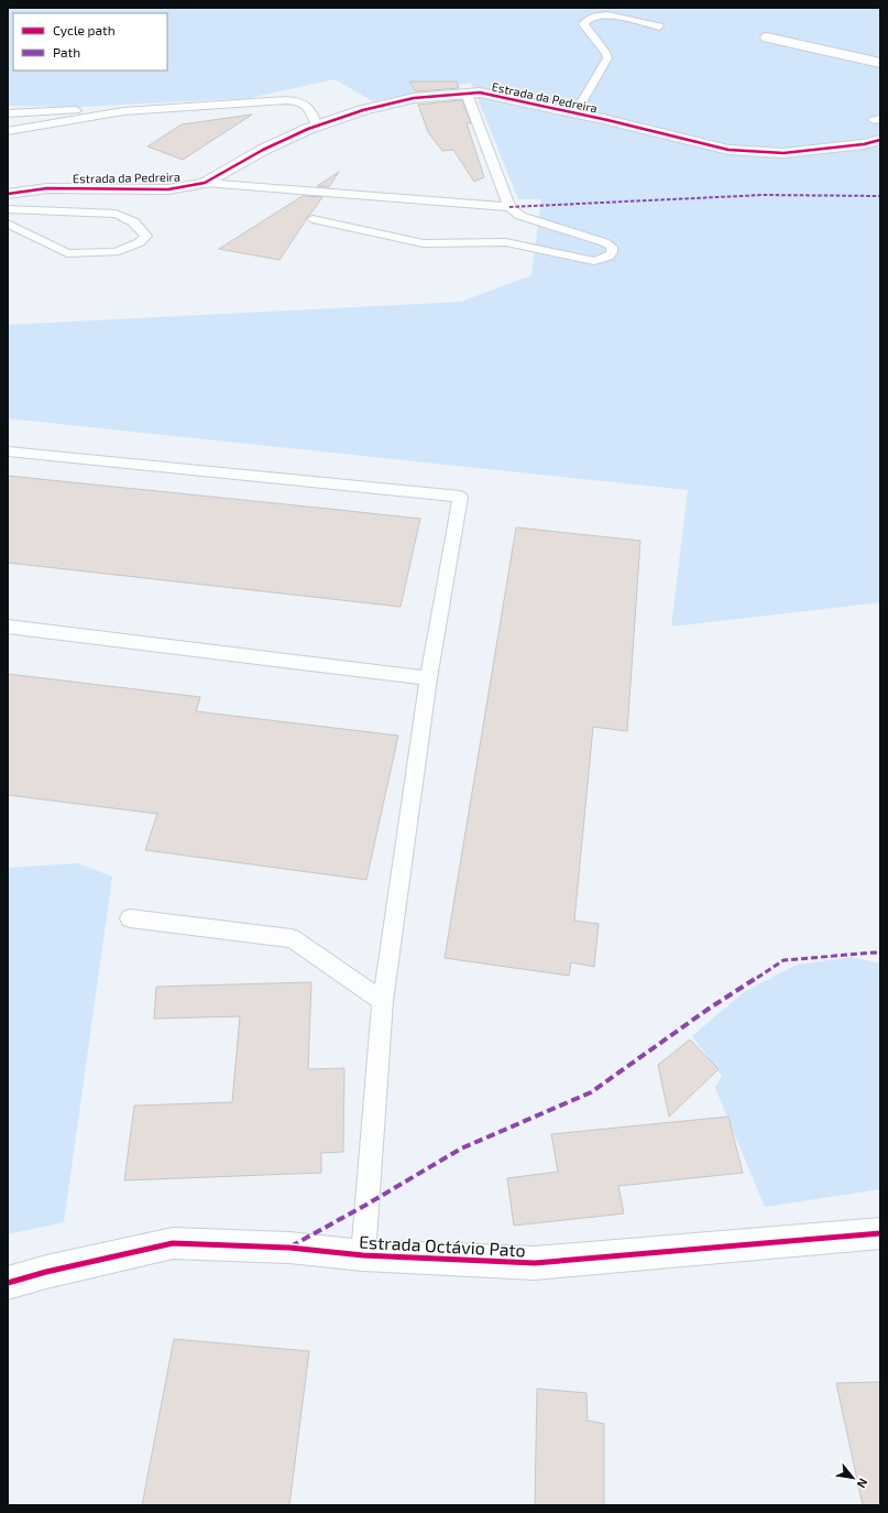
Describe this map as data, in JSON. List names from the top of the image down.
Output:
{
  "streets": {
    "street": ["Estrada da Pedreira", "Estrada Octávio Pato"]
  },
  "legend": ["Cycle path", "Path"],
  "north": "bottom right"
}
